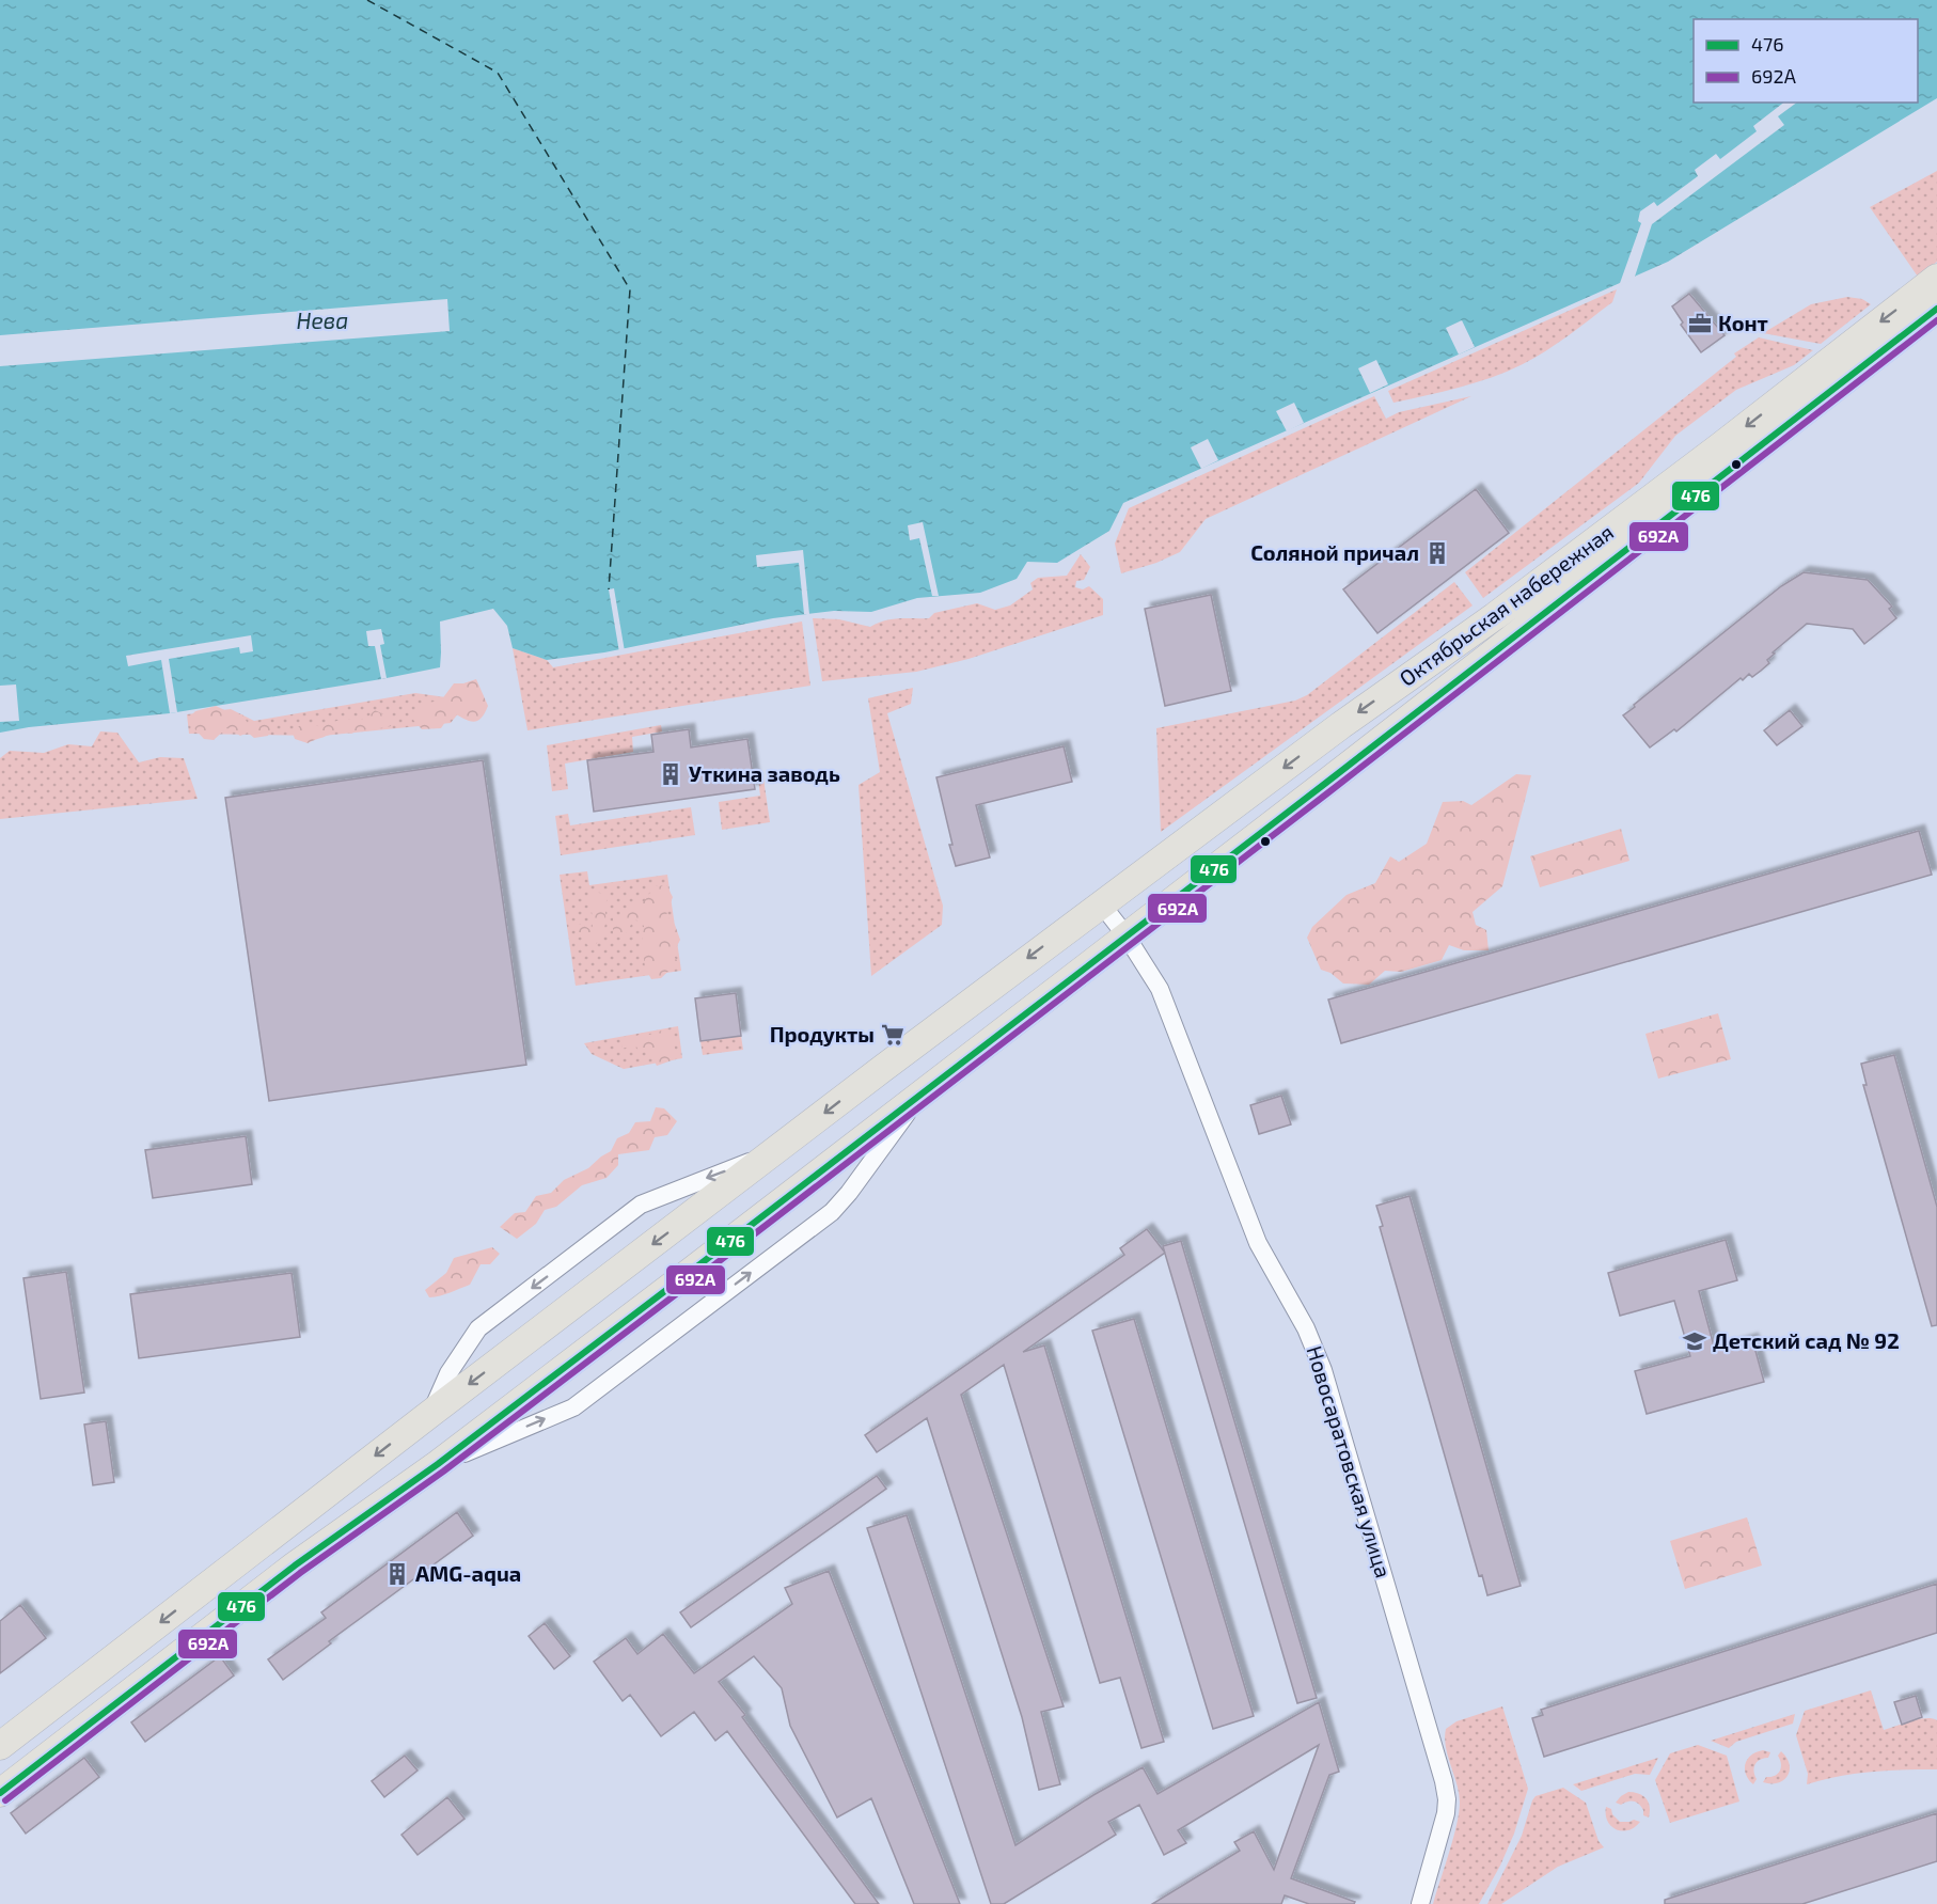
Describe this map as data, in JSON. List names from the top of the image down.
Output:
{
  "streets": {
    "main road": ["Октябрьская набережная"],
    "street": ["Новосаратовская улица"]
  },
  "crossings": [
    ["Октябрьская набережная", "Новосаратовская улица"]
  ],
  "water": ["Нева"],
  "places": {
    "office": ["Конт"],
    "building": ["Соляной причал", "Уткина заводь", "AMG-aqua"],
    "supermarket": ["Продукты"],
    "school or university": ["Детский сад № 92"]
  },
  "lines": ["transit line 476", "transit line 692А"],
  "legend": ["476", "692А"]
}
